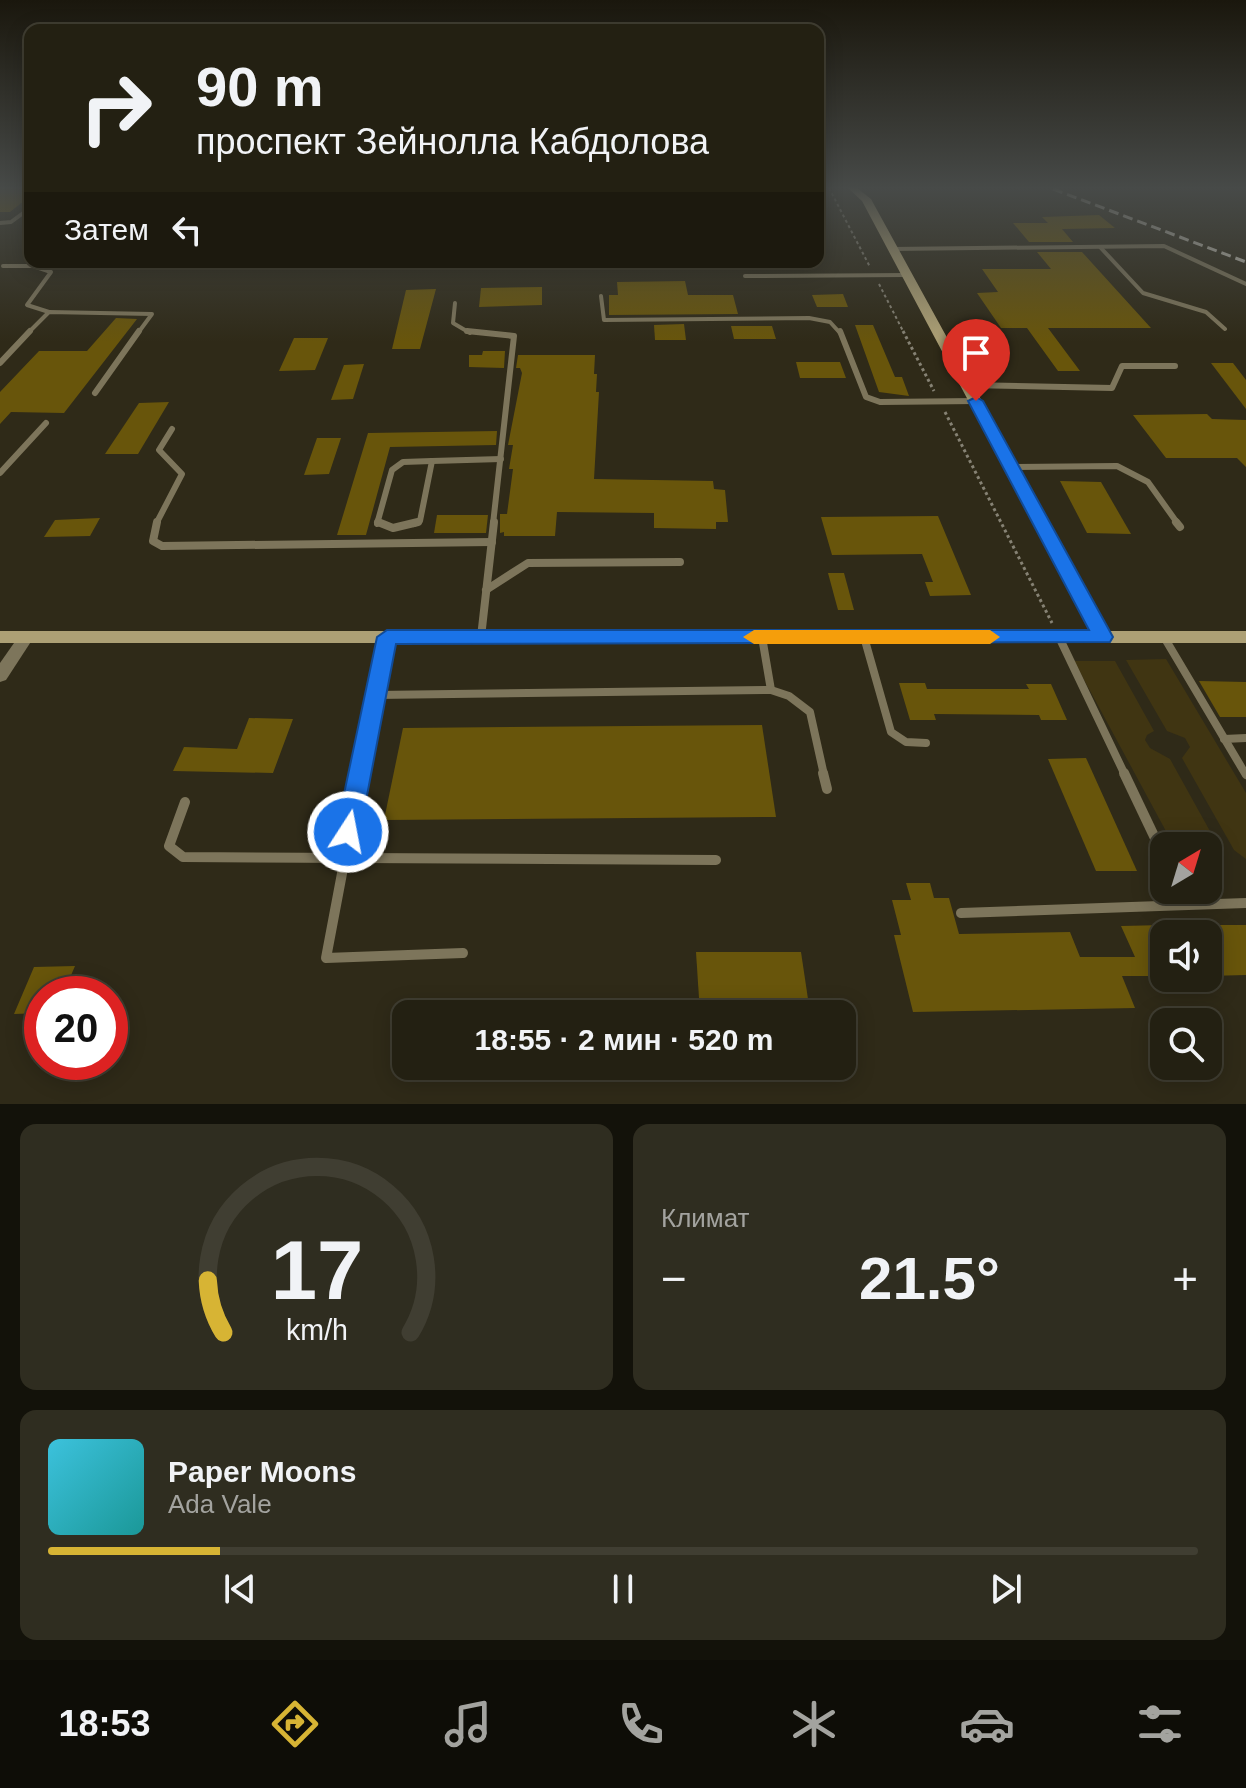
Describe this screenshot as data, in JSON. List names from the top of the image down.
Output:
{
  "north": "top right",
  "page": {
    "turn": ["90 m", "проспект Зейнолла Кабдолова"],
    "then": "Затем",
    "limit": "20",
    "trip": "18:55 · 2 мин · 520 m",
    "tile": "Климат",
    "heat": ["−", "21.5°", "+"],
    "song": ["Paper Moons", "Ada Vale"],
    "tabs": "18:53",
    "gauge": ["17", "km/h"]
  }
}
